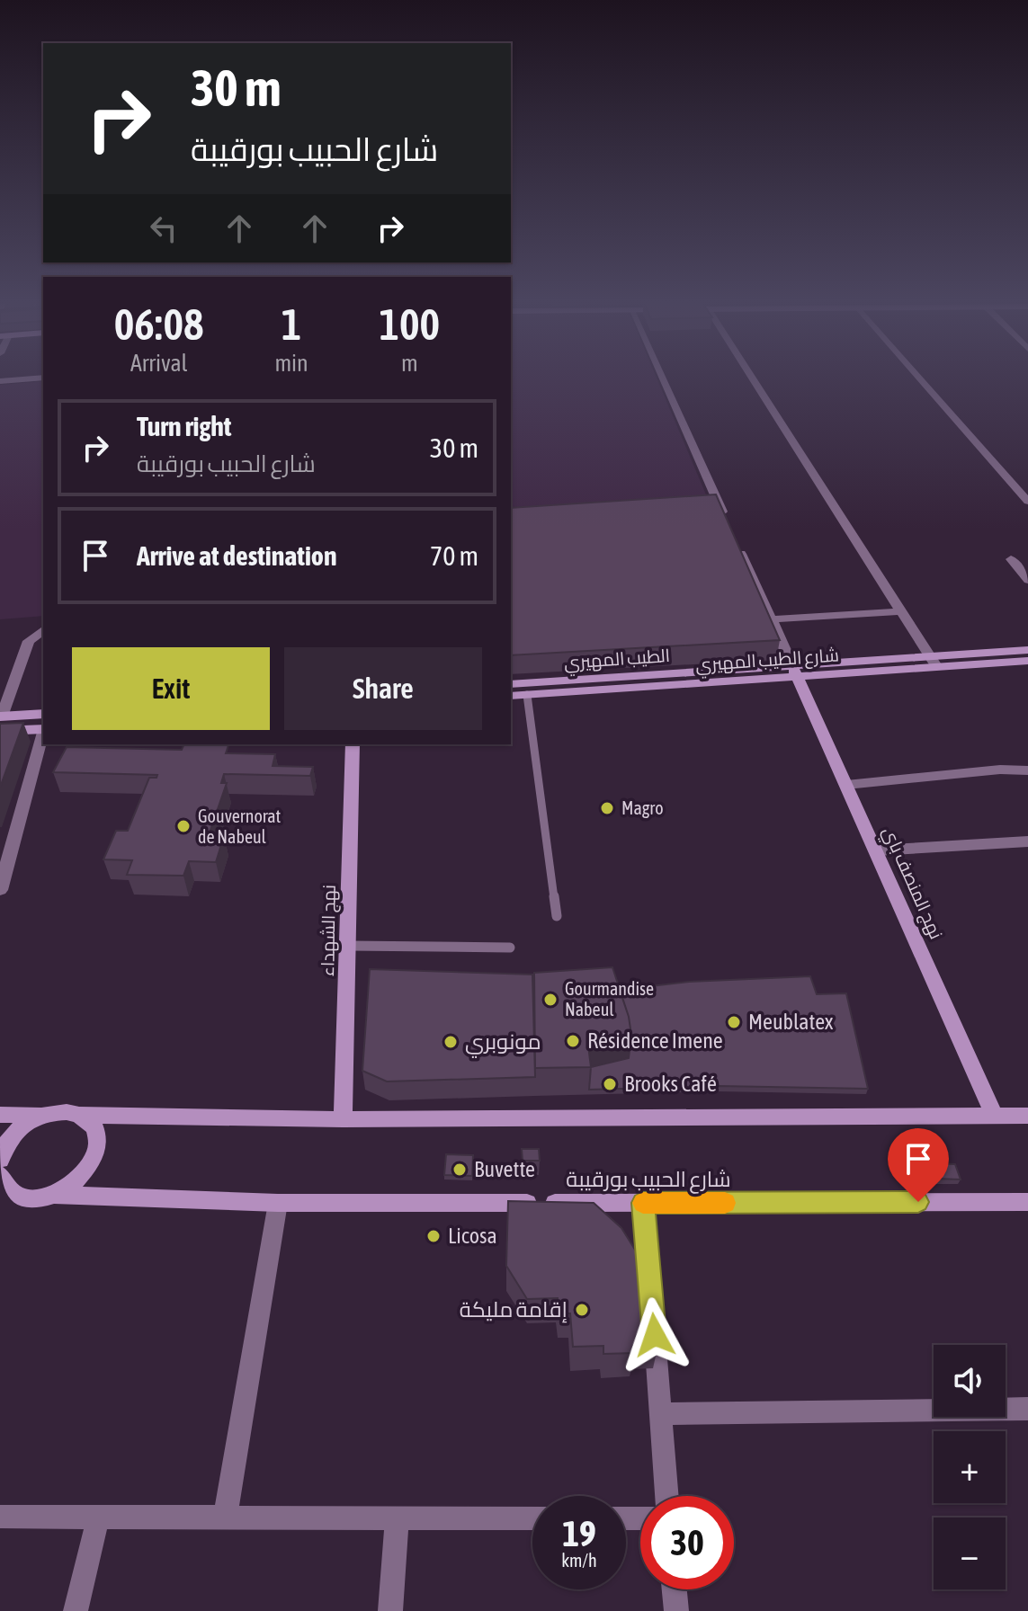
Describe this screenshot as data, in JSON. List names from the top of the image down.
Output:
{
  "streets": {
    "street": [
      "الطيب المهيري",
      "شارع الطيب المهيري",
      "نهج المنصف باي",
      "نهج الشهداء",
      "شارع الحبيب بورقيبة"
    ]
  },
  "crossings": [
    ["الطيب المهيري", "شارع الطيب المهيري"],
    ["الطيب المهيري", "نهج المنصف باي"],
    ["شارع الطيب المهيري", "نهج المنصف باي"]
  ],
  "places": [
    "Magro",
    "Gouvernorat de Nabeul",
    "Gourmandise Nabeul",
    "Meublatex",
    "Résidence Imene",
    "مونوبري",
    "Brooks Café",
    "Buvette",
    "Licosa",
    "إقامة مليكة"
  ],
  "page": {
    "turn": ["30 m", "شارع الحبيب بورقيبة"],
    "eta": [
      "06:08",
      "Arrival",
      "1",
      "min",
      "100",
      "m"
    ],
    "list": [
      {
        "name": "Turn right",
        "note": "شارع الحبيب بورقيبة",
        "value": "30 m"
      },
      {
        "name": "Arrive at destination",
        "value": "70 m"
      }
    ],
    "buttons": ["Exit", "Share"],
    "map_buttons": ["+", "−"],
    "speed": "19 km/h",
    "limit": "30"
  }
}
